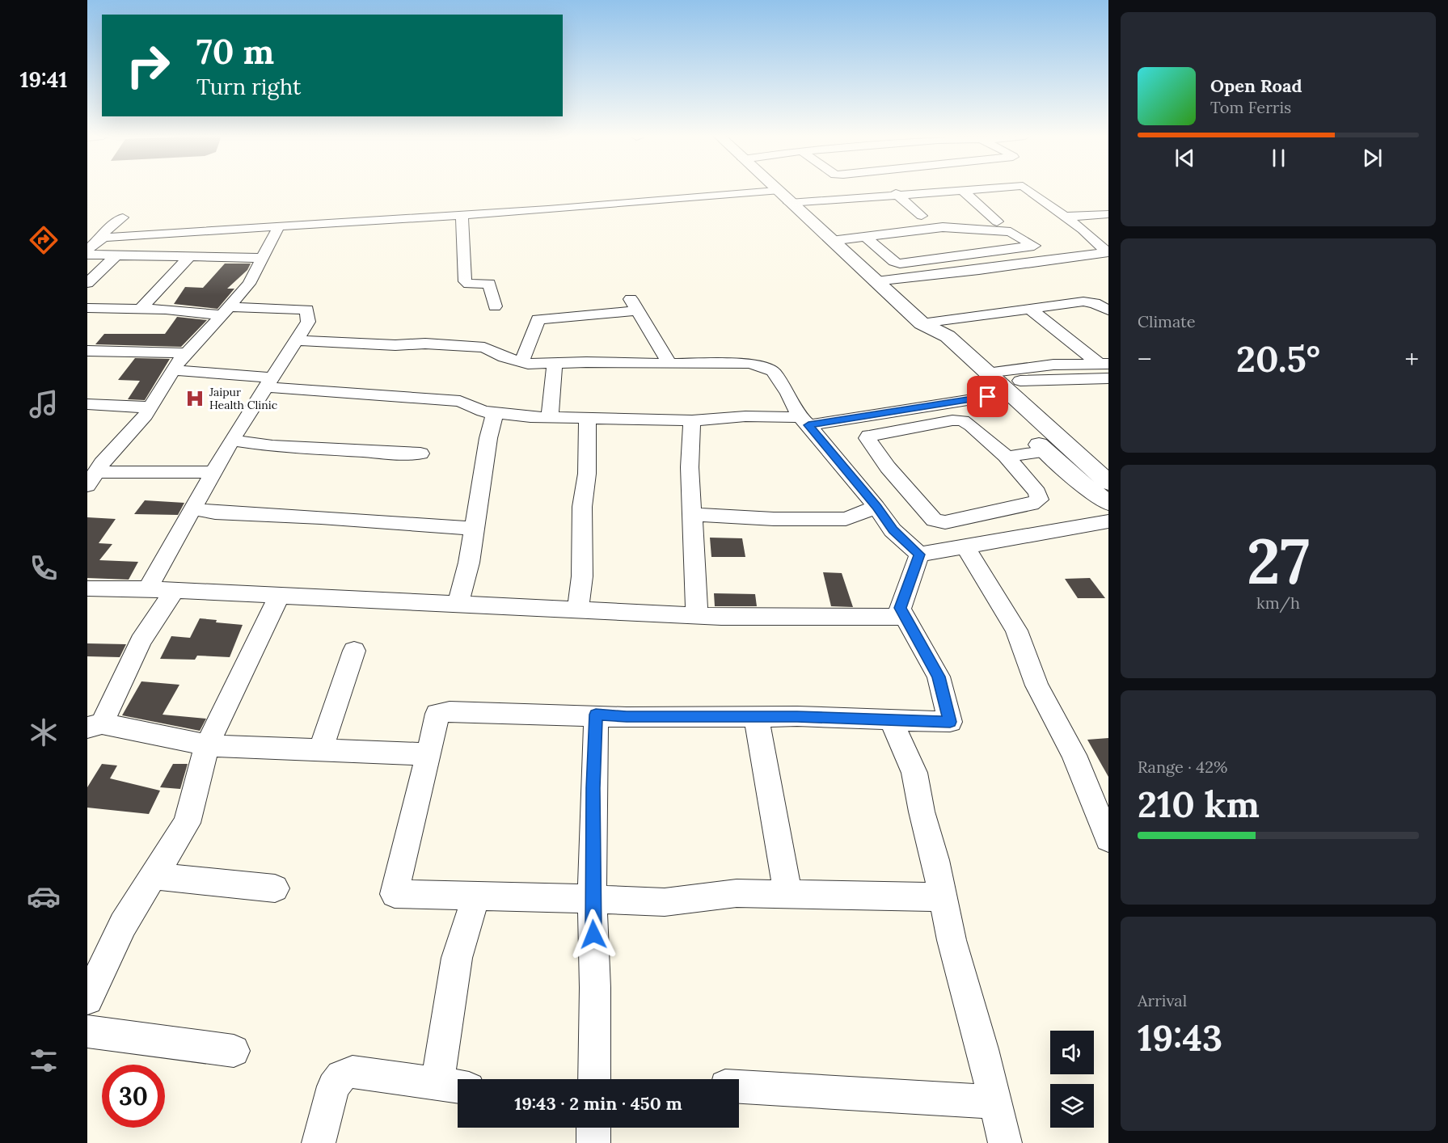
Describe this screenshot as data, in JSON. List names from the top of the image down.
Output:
{
  "places": {
    "hospital": ["Jaipur Health Clinic"]
  },
  "page": {
    "tabs": "19:41",
    "turn": ["70 m", "Turn right"],
    "song": ["Open Road", "Tom Ferris"],
    "tile": [
      "Climate",
      ["27", "km/h"],
      ["Range · 42%", "210 km"],
      ["Arrival", "19:43"]
    ],
    "heat": ["−", "20.5°", "+"],
    "limit": "30",
    "trip": "19:43 · 2 min · 450 m"
  }
}
